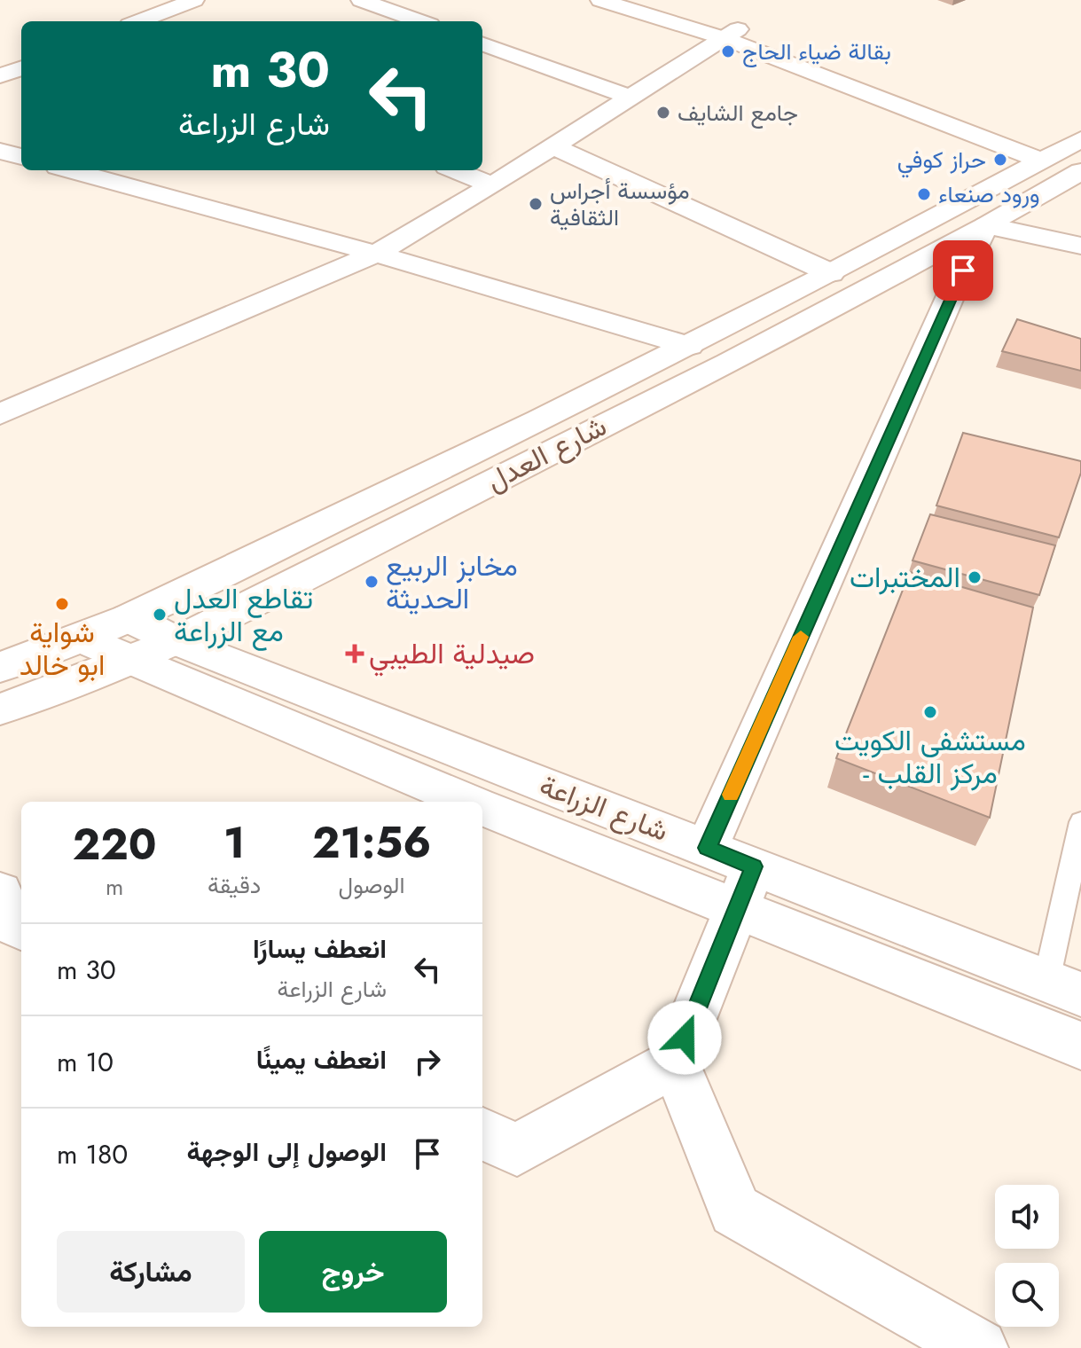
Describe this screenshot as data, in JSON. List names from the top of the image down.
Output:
{
  "streets": {
    "street": ["شارع العدل", "شارع الزراعة"]
  },
  "crossings": [
    ["شارع العدل", "شارع الزراعة"]
  ],
  "places": {
    "other": [
      "بقالة ضياء الحاج",
      "جامع الشايف",
      "حراز كوفي",
      "ورود صنعاء",
      "مؤسسة أجراس الثقافية",
      "المختبرات",
      "مخابز الربيع الحديثة",
      "شواية ابو خالد",
      "تقاطع العدل مع الزراعة",
      "مستشفى الكويت - مركز القلب"
    ],
    "health": ["صيدلية الطيبي"]
  },
  "page": {
    "turn": ["30 m", "شارع الزراعة"],
    "eta": [
      "21:56",
      "الوصول",
      "1",
      "دقيقة",
      "220",
      "m"
    ],
    "list": [
      {
        "name": "انعطف يسارًا",
        "note": "شارع الزراعة",
        "value": "30 m"
      },
      {
        "name": "انعطف يمينًا",
        "value": "10 m"
      },
      {
        "name": "الوصول إلى الوجهة",
        "value": "180 m"
      }
    ],
    "buttons": ["خروج", "مشاركة"]
  }
}
